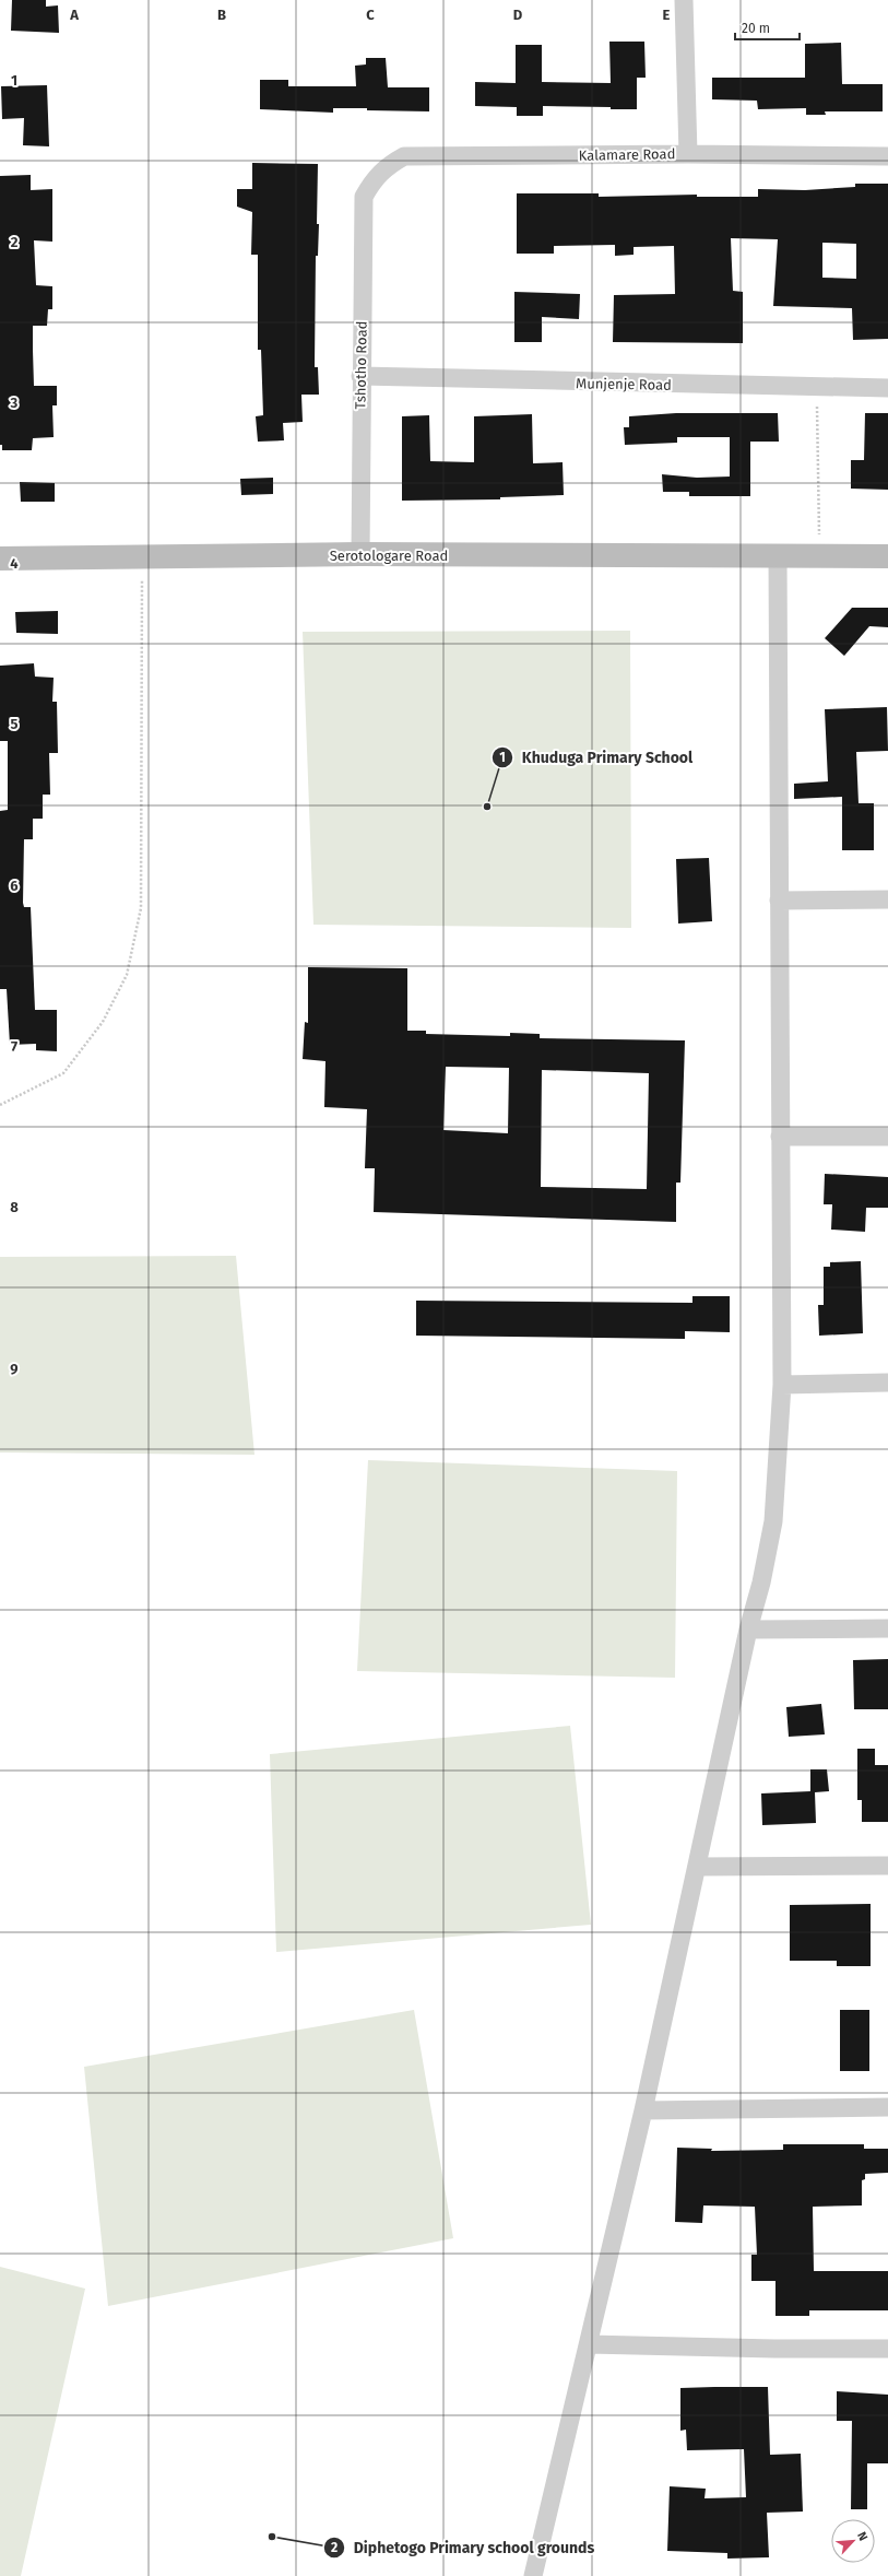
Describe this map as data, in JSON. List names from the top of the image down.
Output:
{
  "streets": {
    "street": [
      "Kalamare Road",
      "Tshotho Road",
      "Munjenje Road",
      "Serotologare Road"
    ]
  },
  "crossings": [
    ["Kalamare Road", "Tshotho Road"],
    ["Tshotho Road", "Munjenje Road"],
    ["Tshotho Road", "Serotologare Road"]
  ],
  "places": ["Khuduga Primary School", "Diphetogo Primary school grounds"],
  "scale_bar": "20 m",
  "north": "top right",
  "grid": {
    "columns": [
      "A",
      "B",
      "C",
      "D",
      "E"
    ],
    "rows": [
      "1",
      "2",
      "3",
      "4",
      "5",
      "6",
      "7",
      "8",
      "9"
    ]
  }
}
